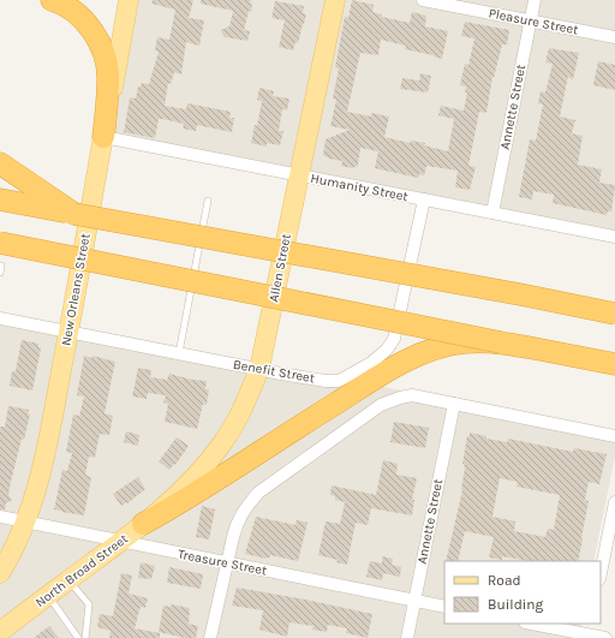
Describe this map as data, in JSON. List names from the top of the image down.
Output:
{
  "streets": {
    "main road": ["Allen Street", "New Orleans Street", "North Broad Street"],
    "street": [
      "Pleasure Street",
      "Annette Street",
      "Humanity Street",
      "Benefit Street",
      "Treasure Street"
    ]
  },
  "crossings": [
    ["Pleasure Street", "Annette Street"],
    ["Annette Street", "Humanity Street"],
    ["Annette Street", "Treasure Street"],
    ["Humanity Street", "Allen Street"],
    ["Humanity Street", "New Orleans Street"],
    ["Humanity Street", "Benefit Street"],
    ["Allen Street", "Benefit Street"],
    ["Allen Street", "North Broad Street"],
    ["New Orleans Street", "Benefit Street"],
    ["New Orleans Street", "Treasure Street"],
    ["Treasure Street", "North Broad Street"]
  ],
  "legend": ["Road", "Building"]
}
